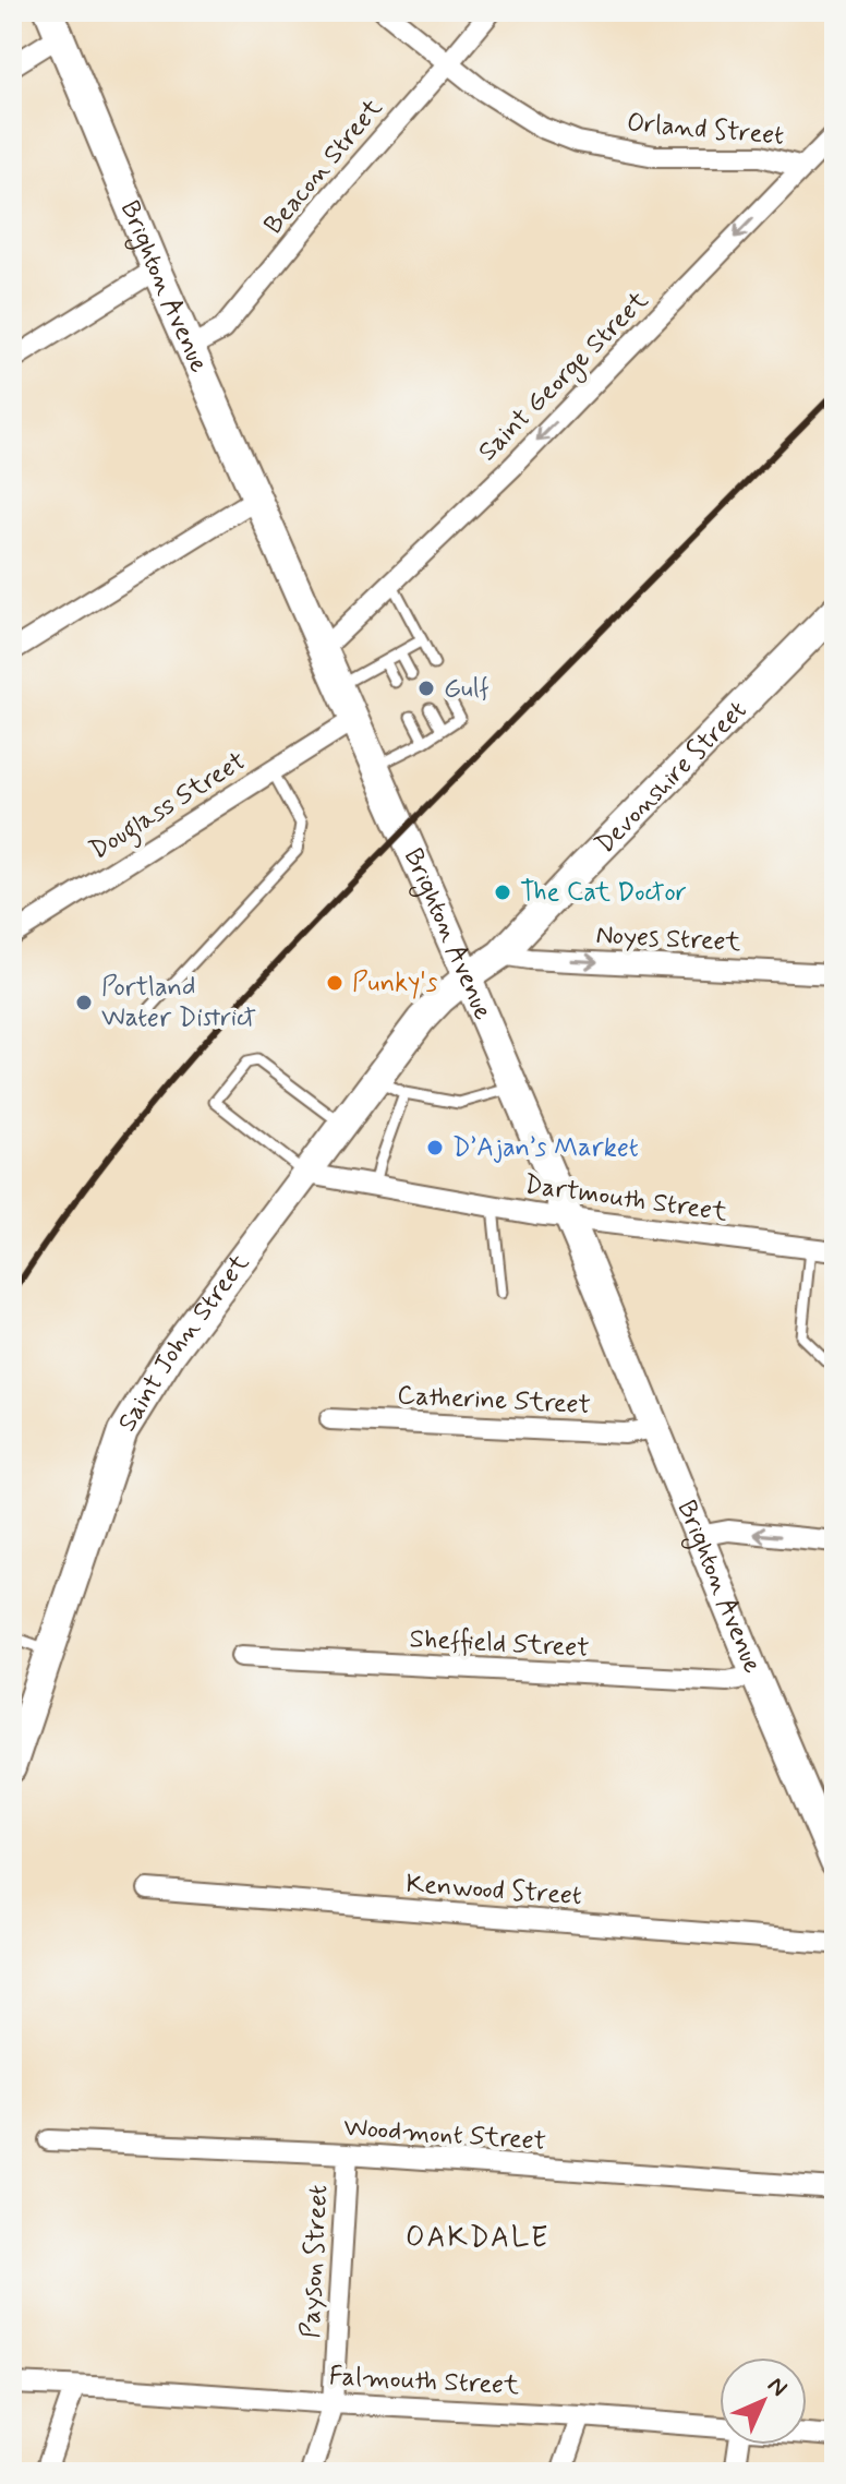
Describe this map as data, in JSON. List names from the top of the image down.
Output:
{
  "streets": {
    "main road": ["Brighton Avenue", "Devonshire Street", "Saint John Street"],
    "street": [
      "Orland Street",
      "Beacon Street",
      "Saint George Street",
      "Douglass Street",
      "Noyes Street",
      "Dartmouth Street",
      "Catherine Street",
      "Sheffield Street",
      "Kenwood Street",
      "Woodmont Street",
      "Payson Street",
      "Falmouth Street"
    ]
  },
  "crossings": [
    ["Orland Street", "Beacon Street"],
    ["Orland Street", "Saint George Street"],
    ["Beacon Street", "Brighton Avenue"],
    ["Brighton Avenue", "Saint George Street"],
    ["Brighton Avenue", "Devonshire Street"],
    ["Brighton Avenue", "Douglass Street"],
    ["Brighton Avenue", "Dartmouth Street"],
    ["Brighton Avenue", "Saint John Street"],
    ["Brighton Avenue", "Catherine Street"],
    ["Brighton Avenue", "Sheffield Street"],
    ["Devonshire Street", "Noyes Street"],
    ["Devonshire Street", "Saint John Street"],
    ["Dartmouth Street", "Saint John Street"],
    ["Woodmont Street", "Payson Street"],
    ["Payson Street", "Falmouth Street"]
  ],
  "one_way": ["Saint George Street", "Noyes Street"],
  "districts": ["OAKDALE"],
  "places": [
    "Gulf",
    "The Cat Doctor",
    "Punky's",
    "Portland Water District",
    "D’Ajan’s Market"
  ],
  "north": "top right"
}
